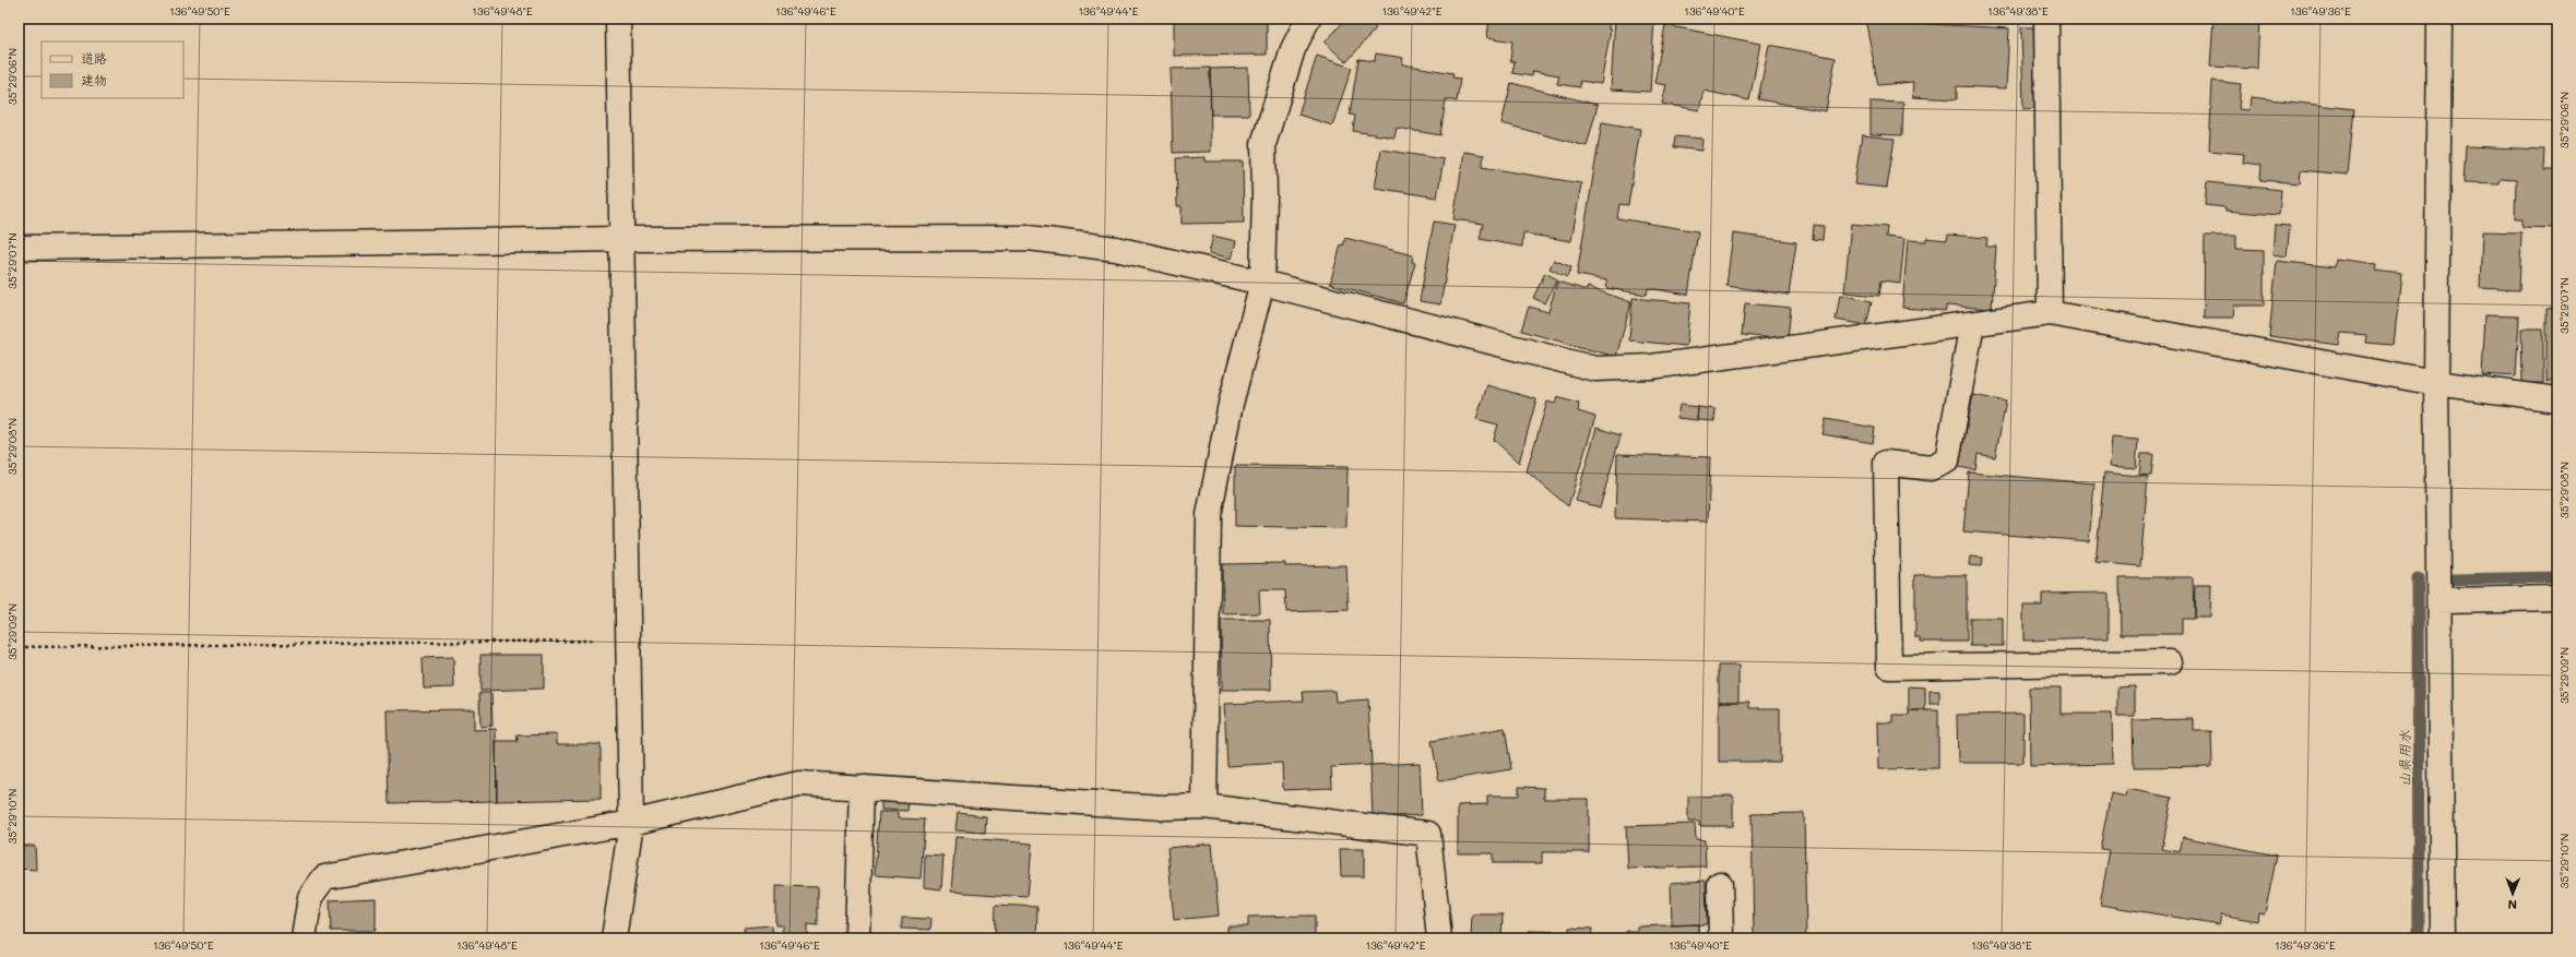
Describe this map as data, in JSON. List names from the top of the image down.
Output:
{
  "water": ["山県用水"],
  "legend": ["道路", "建物"],
  "north": "bottom",
  "coordinates": [
    "136°49'50\"E",
    "136°49'48\"E",
    "136°49'46\"E",
    "136°49'44\"E",
    "136°49'42\"E",
    "136°49'40\"E",
    "136°49'38\"E",
    "136°49'36\"E",
    "35°29'06\"N",
    "35°29'07\"N",
    "35°29'08\"N",
    "35°29'09\"N",
    "35°29'10\"N"
  ]
}
